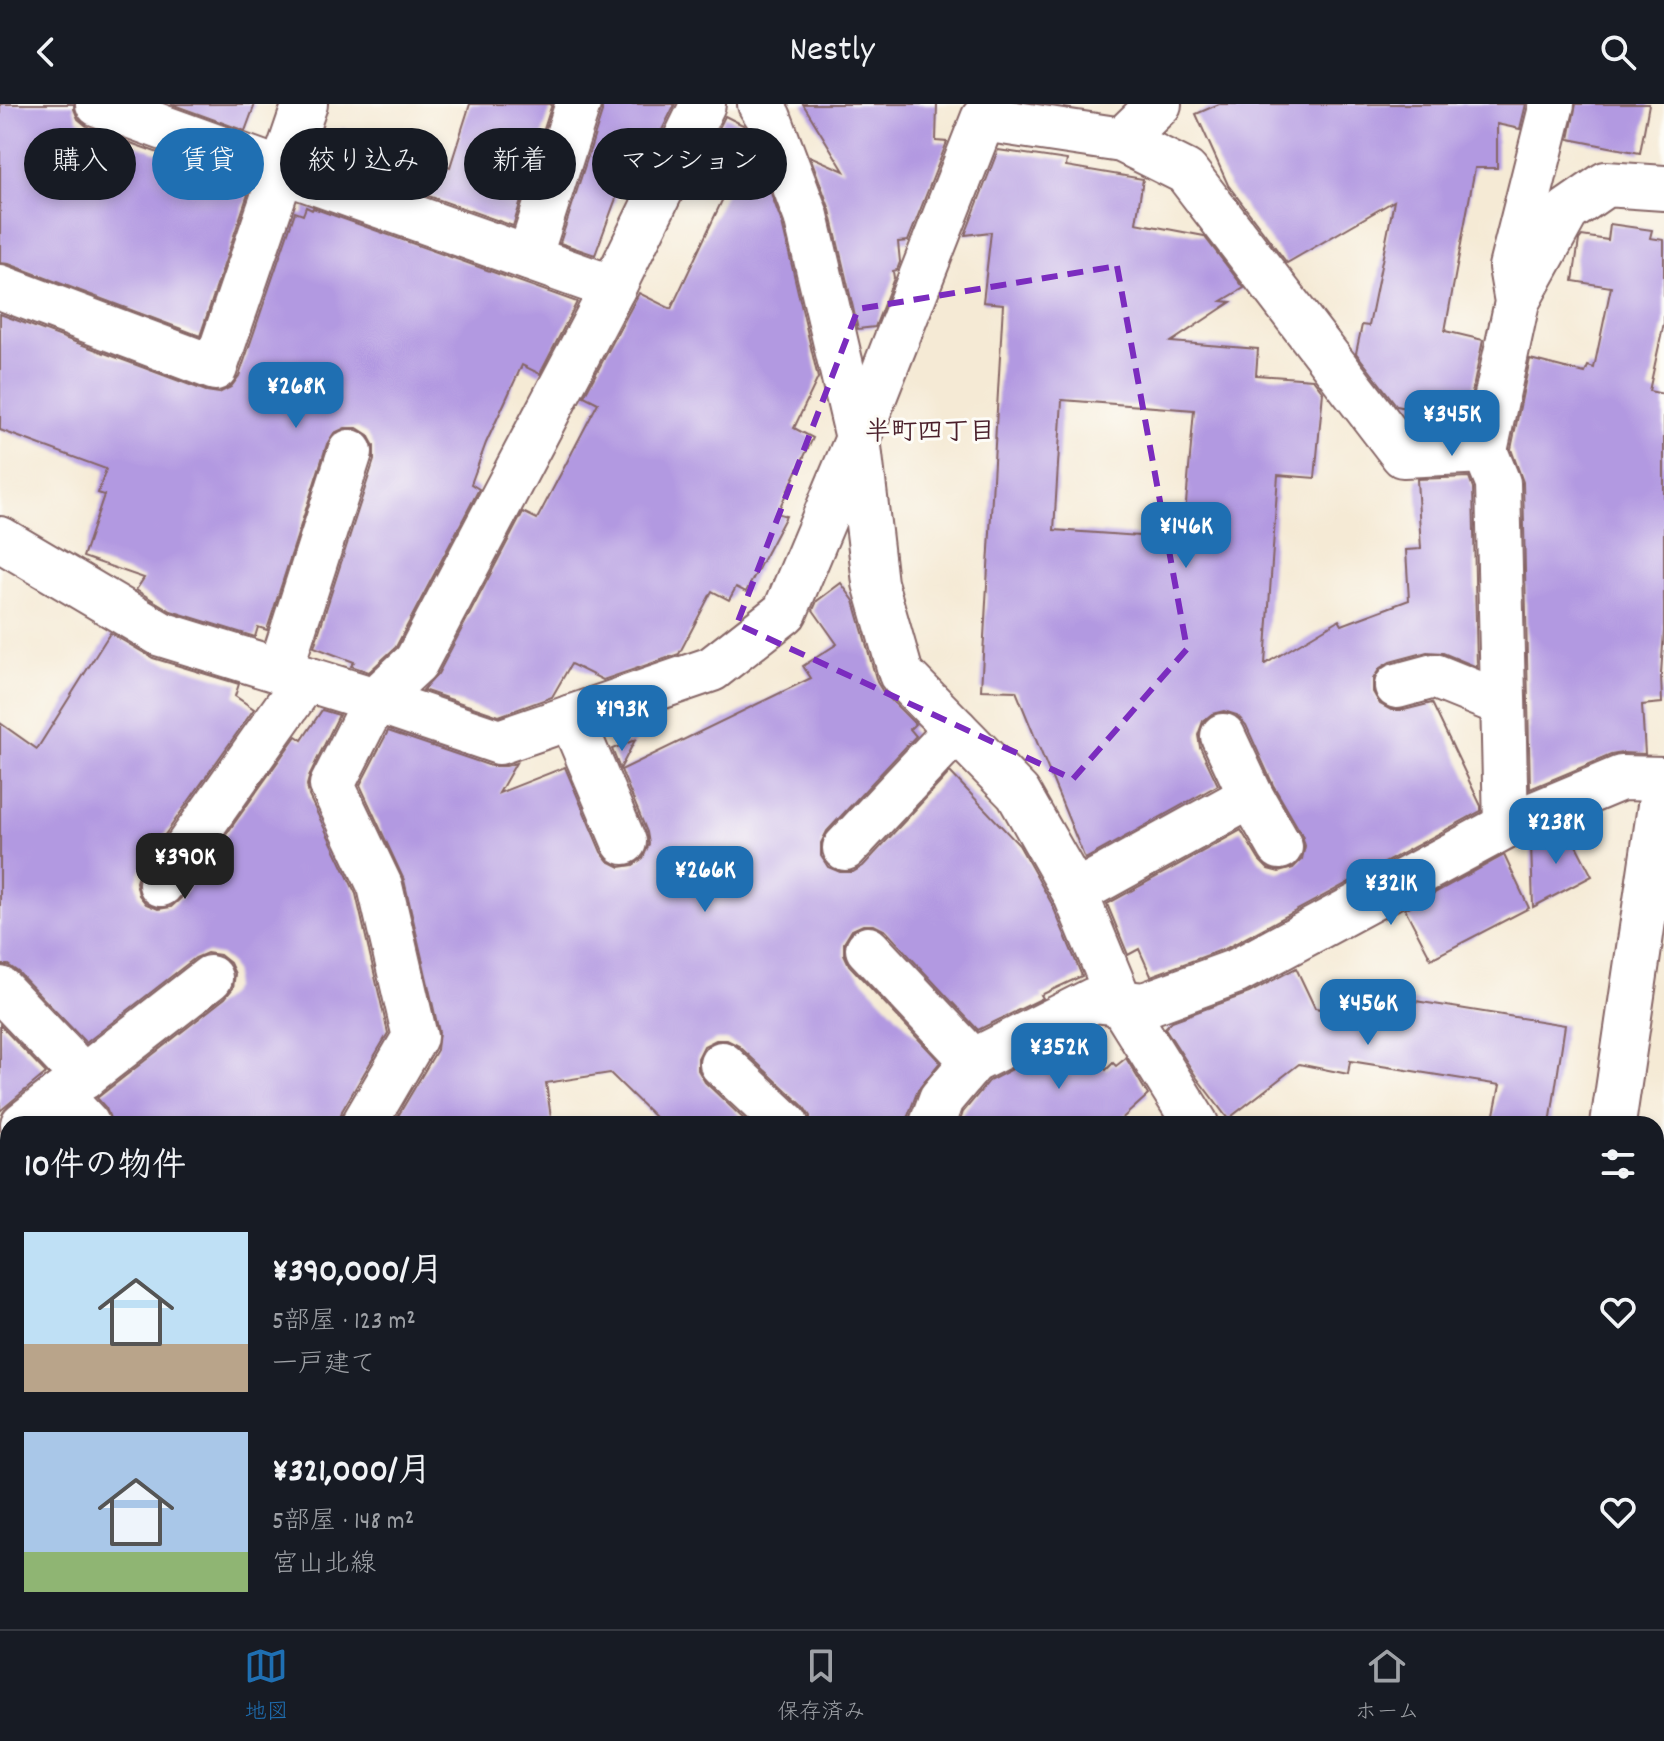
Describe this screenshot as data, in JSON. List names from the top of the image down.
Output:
{
  "districts": ["半町四丁目"],
  "page": {
    "header": "Nestly",
    "chip": [
      "購入",
      "賃貸",
      "絞り込み",
      "新着",
      "マンション"
    ],
    "price": [
      "¥268K",
      "¥345K",
      "¥146K",
      "¥193K",
      "¥238K",
      "¥390K",
      "¥266K",
      "¥321K",
      "¥456K",
      "¥352K"
    ],
    "heading": "10件の物件",
    "list": [
      {
        "name": "¥390,000/月",
        "note": "5部屋 · 123 m² · 一戸建て"
      },
      {
        "name": "¥321,000/月",
        "note": "5部屋 · 148 m² · 宮山北線"
      }
    ],
    "tabs": ["地図", "保存済み", "ホーム"]
  }
}
